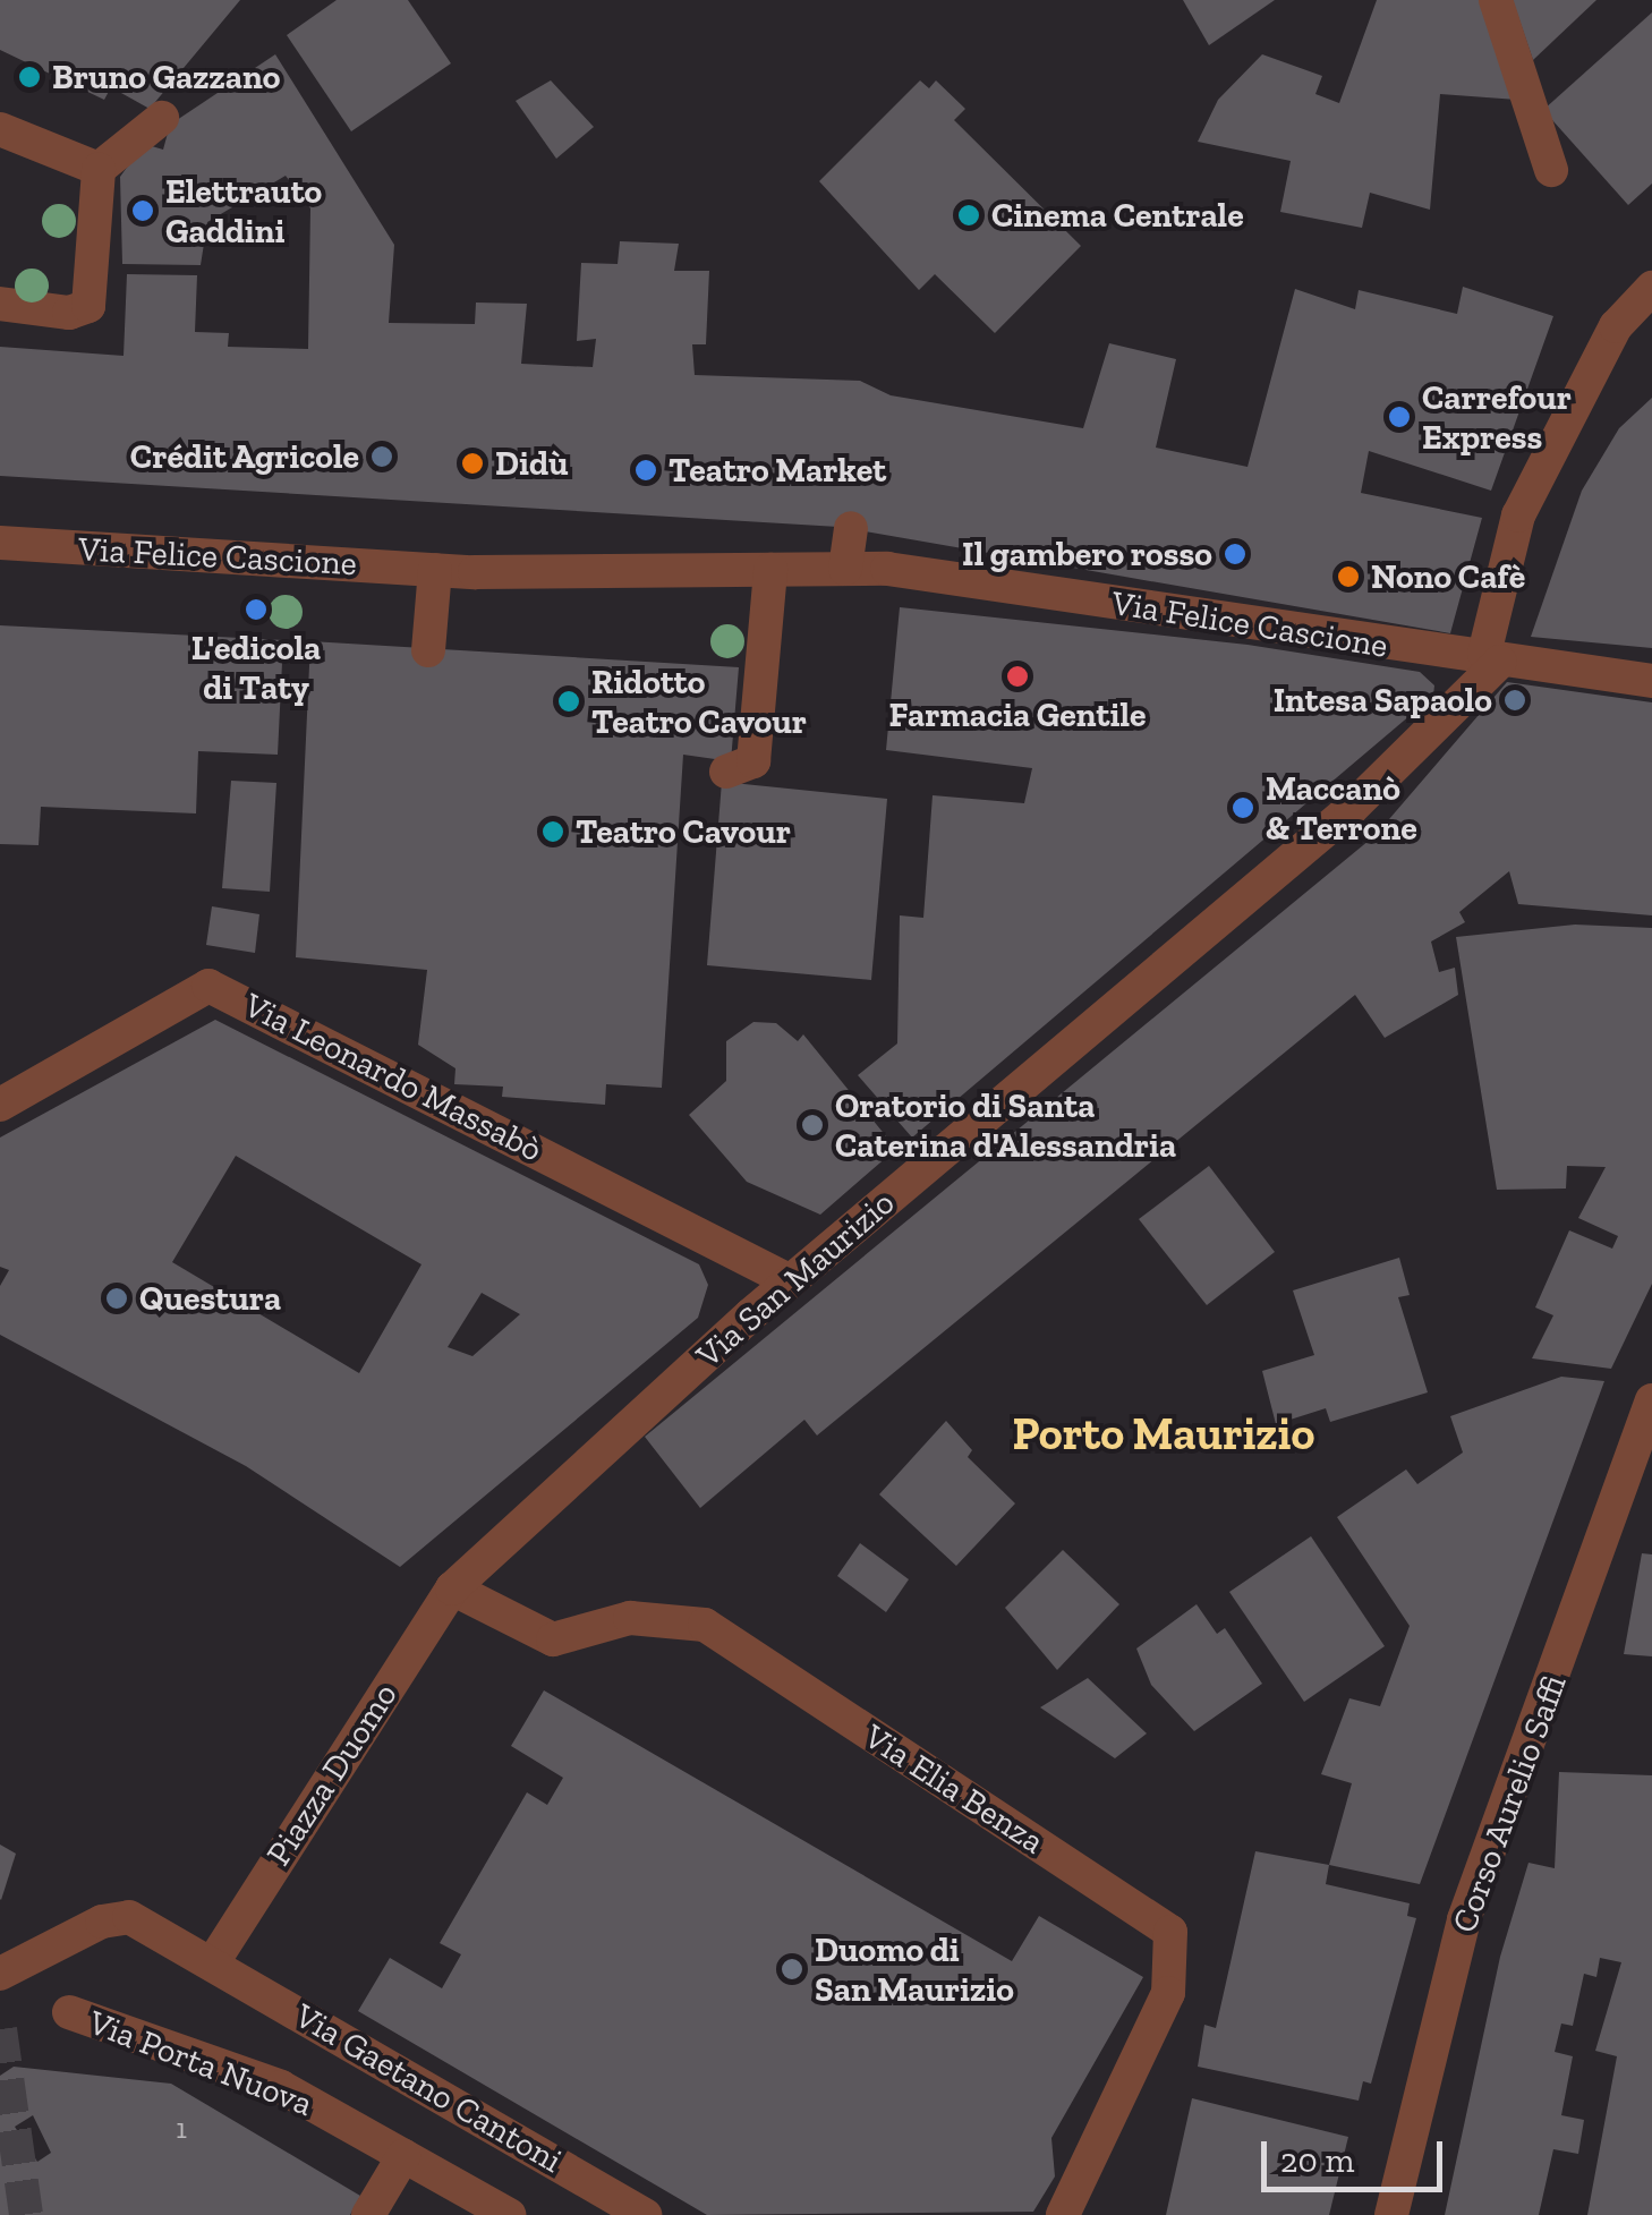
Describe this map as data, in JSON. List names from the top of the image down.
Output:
{
  "streets": {
    "street": [
      "Via Felice Cascione",
      "Via Leonardo Massabò",
      "Via San Maurizio",
      "Piazza Duomo",
      "Via Elia Benza",
      "Corso Aurelio Saffi",
      "Via Porta Nuova",
      "Via Gaetano Cantoni"
    ]
  },
  "crossings": [
    ["Via Felice Cascione", "Via San Maurizio"],
    ["Via Leonardo Massabò", "Via San Maurizio"],
    ["Via San Maurizio", "Piazza Duomo"],
    ["Via San Maurizio", "Via Elia Benza"],
    ["Piazza Duomo", "Via Elia Benza"],
    ["Piazza Duomo", "Via Gaetano Cantoni"]
  ],
  "districts": ["Porto Maurizio"],
  "places": [
    "Bruno Gazzano",
    "Elettrauto Gaddini",
    "Cinema Centrale",
    "Carrefour Express",
    "Crédit Agricole",
    "Didù",
    "Teatro Market",
    "Il gambero rosso",
    "Nono Cafè",
    "L'edicola di Taty",
    "Farmacia Gentile",
    "Intesa Sapaolo",
    "Ridotto Teatro Cavour",
    "Maccanò & Terrone",
    "Teatro Cavour",
    "Oratorio di Santa Caterina d'Alessandria",
    "Questura",
    "Duomo di San Maurizio"
  ],
  "house_numbers": ["1"],
  "scale_bar": "20 m"
}
